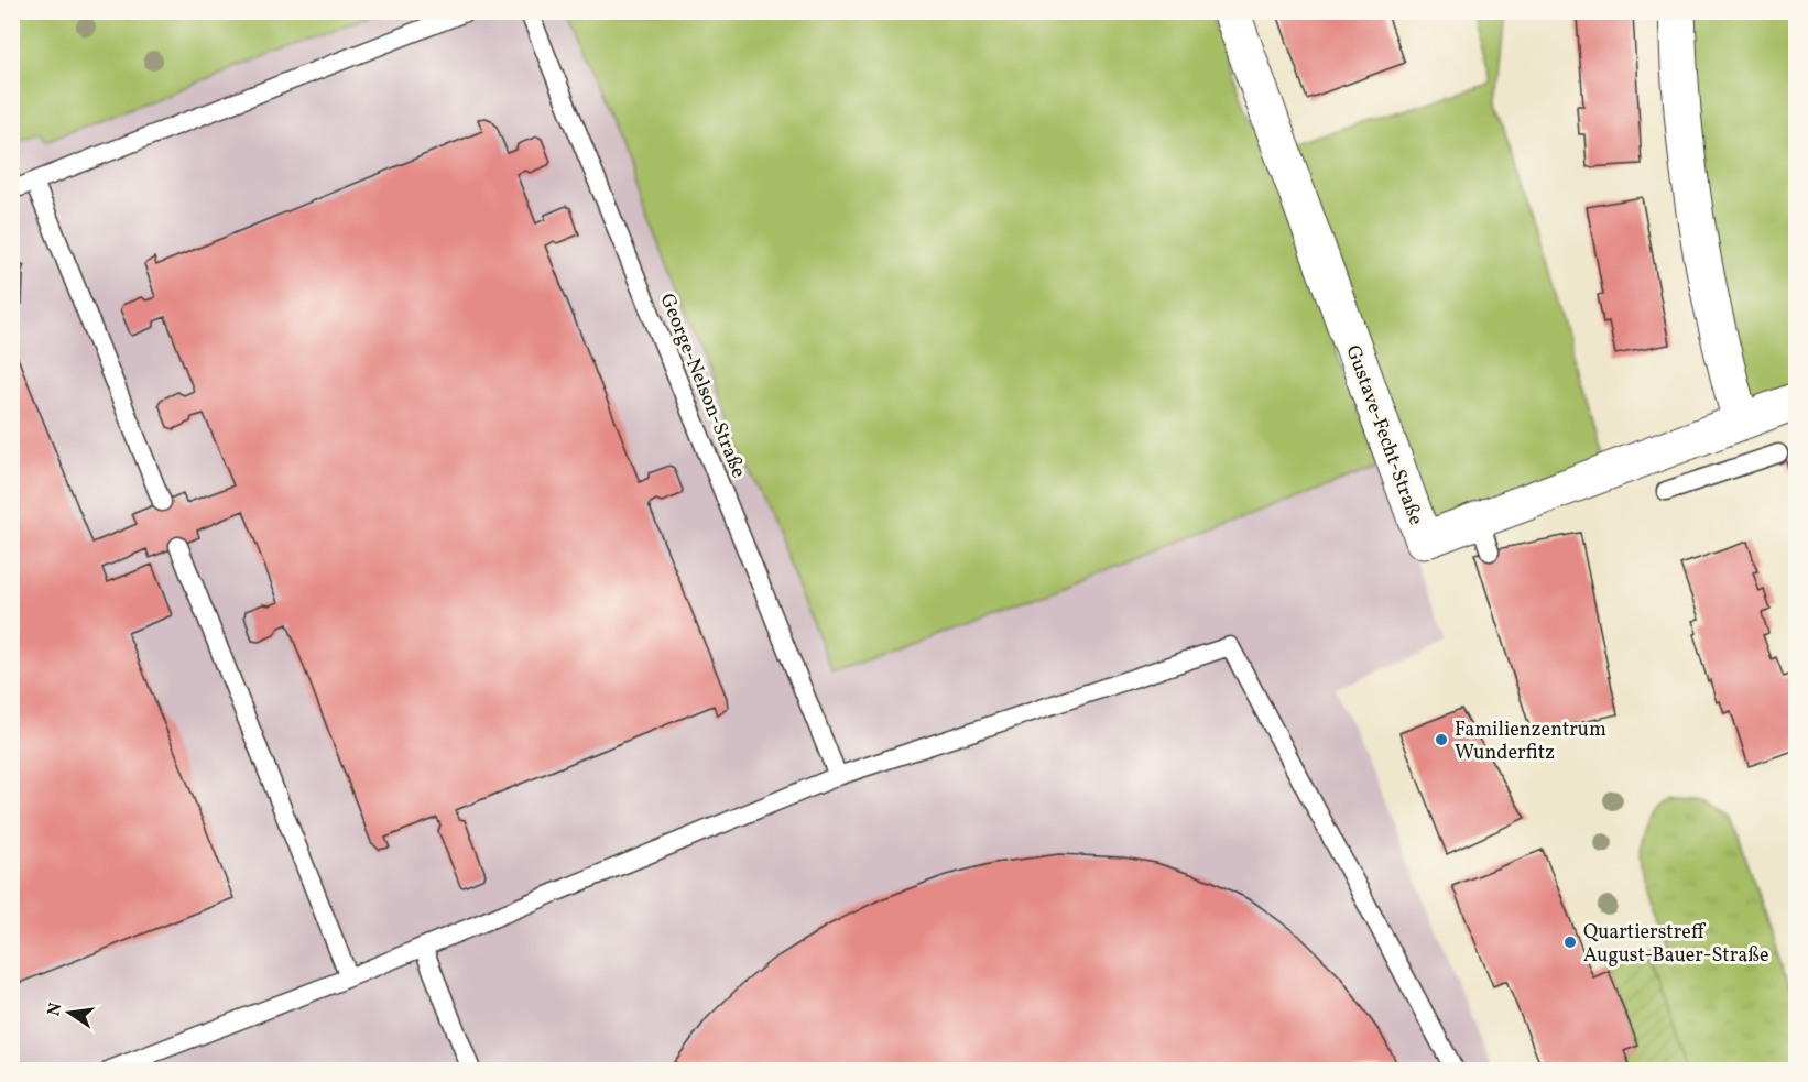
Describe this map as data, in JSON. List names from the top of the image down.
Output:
{
  "streets": {
    "street": ["Gustave-Fecht-Straße"],
    "lane": ["George-Nelson-Straße"]
  },
  "places": ["Familienzentrum Wunderfitz", "Quartierstreff August-Bauer-Straße"],
  "north": "left"
}
